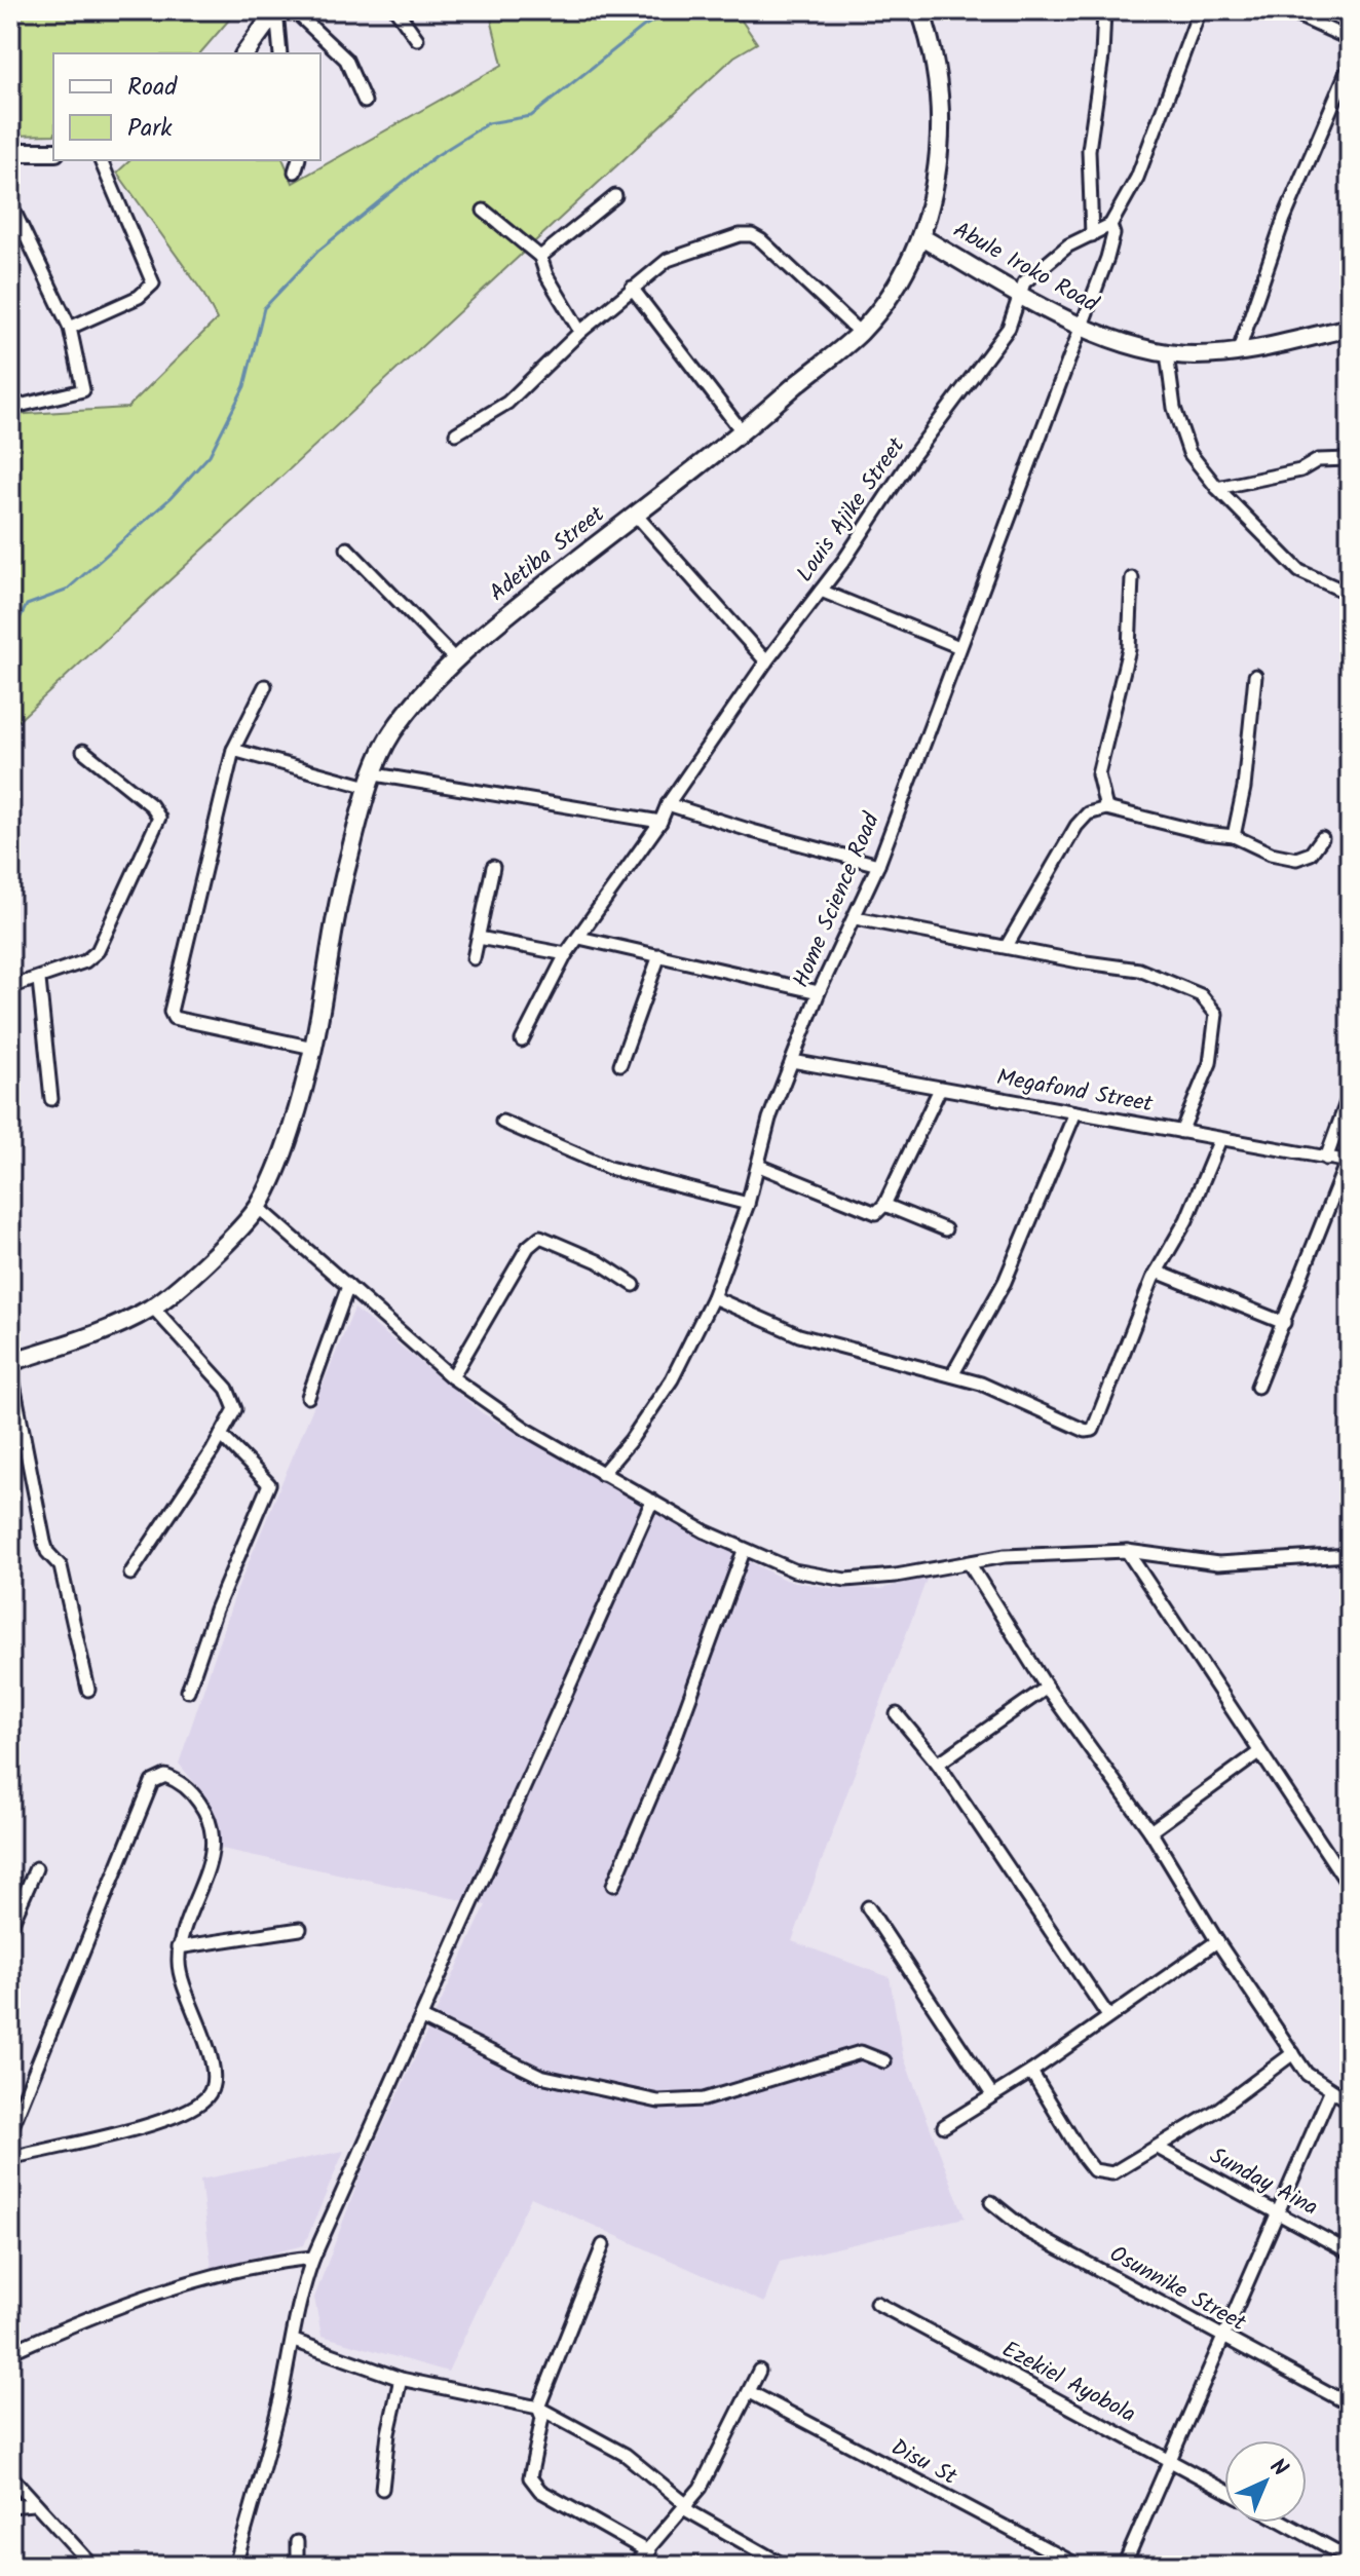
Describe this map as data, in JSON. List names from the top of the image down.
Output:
{
  "streets": {
    "street": [
      "Abule Iroko Road",
      "Louis Ajike Street",
      "Adetiba Street",
      "Home Science Road",
      "Megafond Street",
      "Sunday Aina",
      "Osunnike Street",
      "Ezekiel Ayobola",
      "Disu St"
    ]
  },
  "crossings": [
    ["Abule Iroko Road", "Louis Ajike Street"],
    ["Abule Iroko Road", "Adetiba Street"],
    ["Abule Iroko Road", "Home Science Road"],
    ["Louis Ajike Street", "Home Science Road"],
    ["Home Science Road", "Megafond Street"]
  ],
  "legend": ["Road", "Park"],
  "north": "top right"
}
